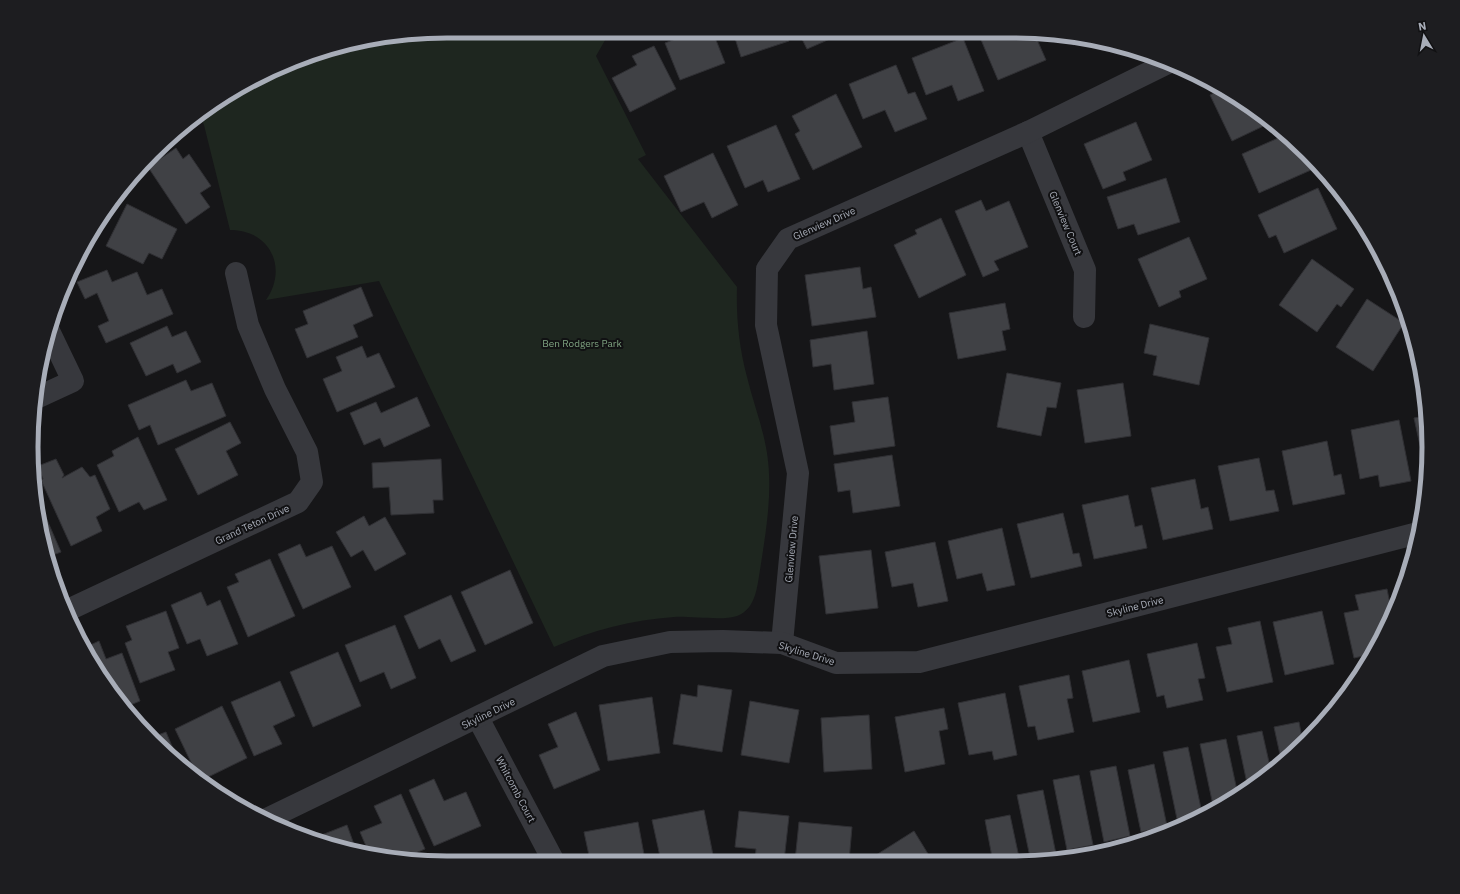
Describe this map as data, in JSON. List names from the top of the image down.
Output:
{
  "streets": {
    "street": [
      "Glenview Drive",
      "Glenview Court",
      "Grand Teton Drive",
      "Skyline Drive",
      "Whitcomb Court"
    ]
  },
  "crossings": [
    ["Glenview Drive", "Glenview Court"],
    ["Glenview Drive", "Skyline Drive"],
    ["Skyline Drive", "Whitcomb Court"]
  ],
  "parks": ["Ben Rodgers Park"],
  "north": "top"
}
